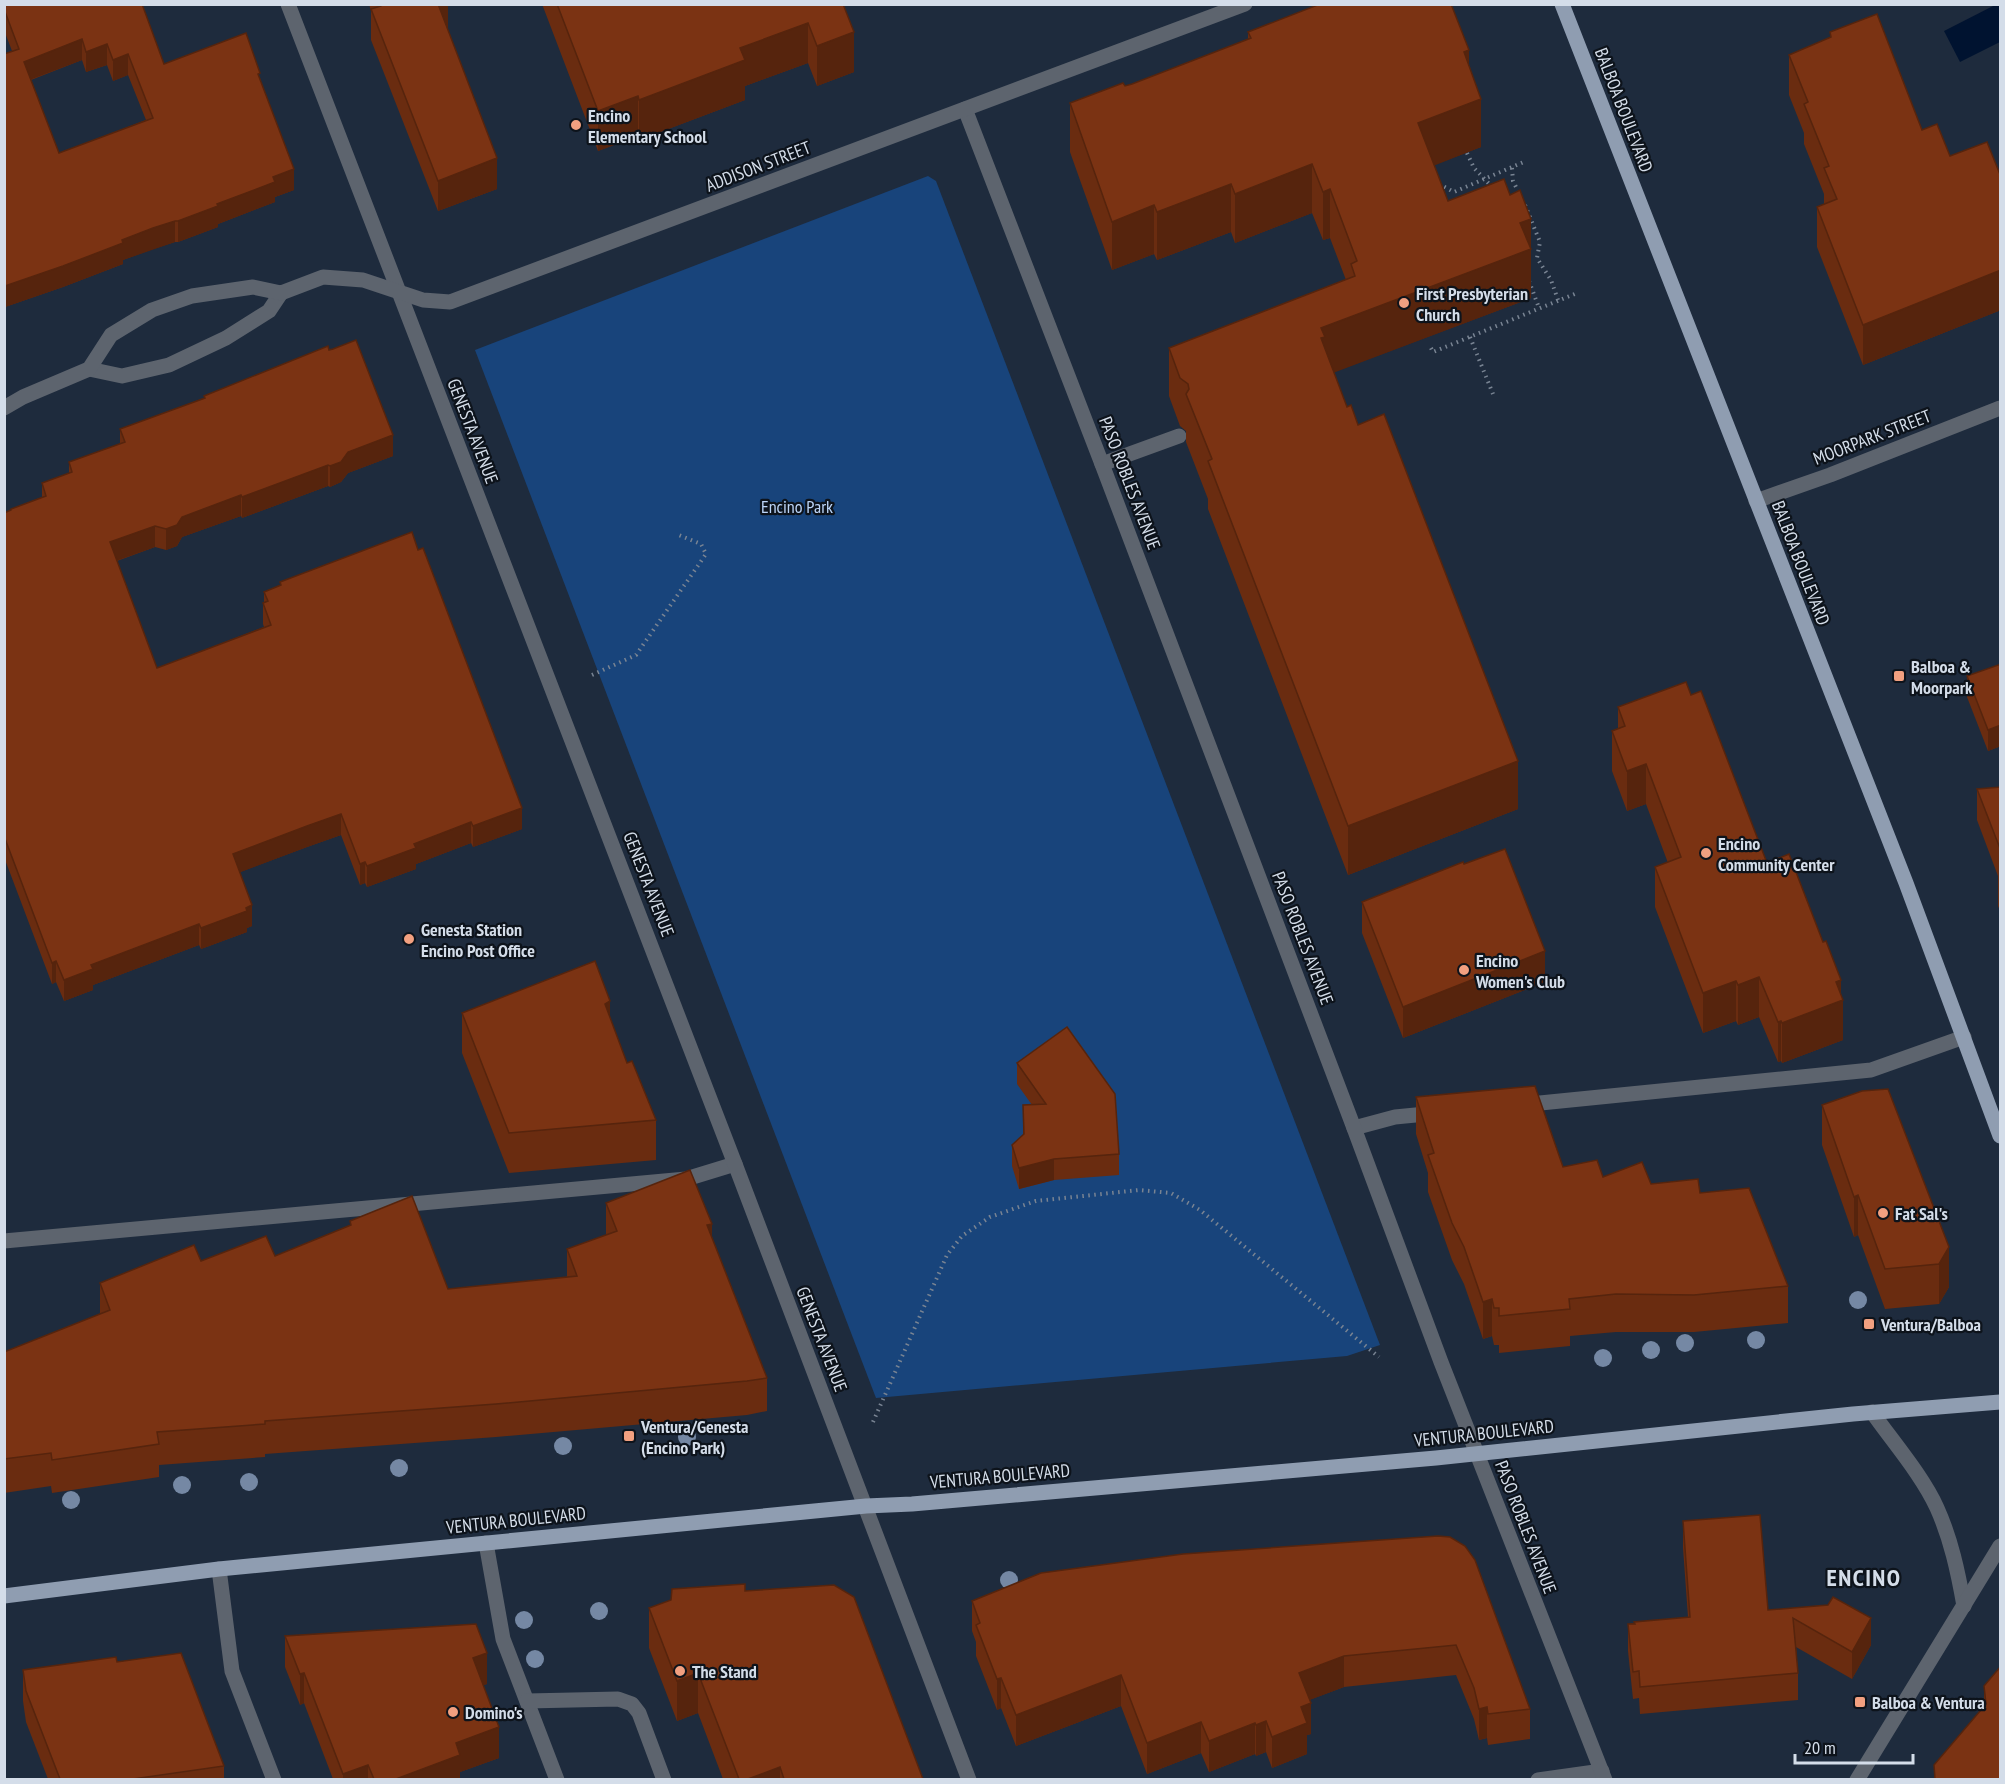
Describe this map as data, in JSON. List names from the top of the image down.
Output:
{
  "streets": {
    "main road": ["BALBOA BOULEVARD", "VENTURA BOULEVARD"],
    "street": [
      "ADDISON STREET",
      "GENESTA AVENUE",
      "MOORPARK STREET",
      "PASO ROBLES AVENUE"
    ]
  },
  "crossings": [
    ["BALBOA BOULEVARD", "MOORPARK STREET"],
    ["ADDISON STREET", "GENESTA AVENUE"],
    ["ADDISON STREET", "PASO ROBLES AVENUE"],
    ["GENESTA AVENUE", "VENTURA BOULEVARD"],
    ["PASO ROBLES AVENUE", "VENTURA BOULEVARD"]
  ],
  "districts": ["ENCINO"],
  "parks": ["Encino Park"],
  "places": {
    "other": [
      "Encino Elementary School",
      "First Presbyterian Church",
      "Encino Community Center",
      "Genesta Station Encino Post Office",
      "Encino Women's Club",
      "Fat Sal's",
      "The Stand",
      "Domino's"
    ],
    "transit": [
      "Balboa & Moorpark",
      "Ventura/Balboa",
      "Ventura/Genesta (Encino Park)",
      "Balboa & Ventura"
    ]
  },
  "scale_bar": "20 m"
}
